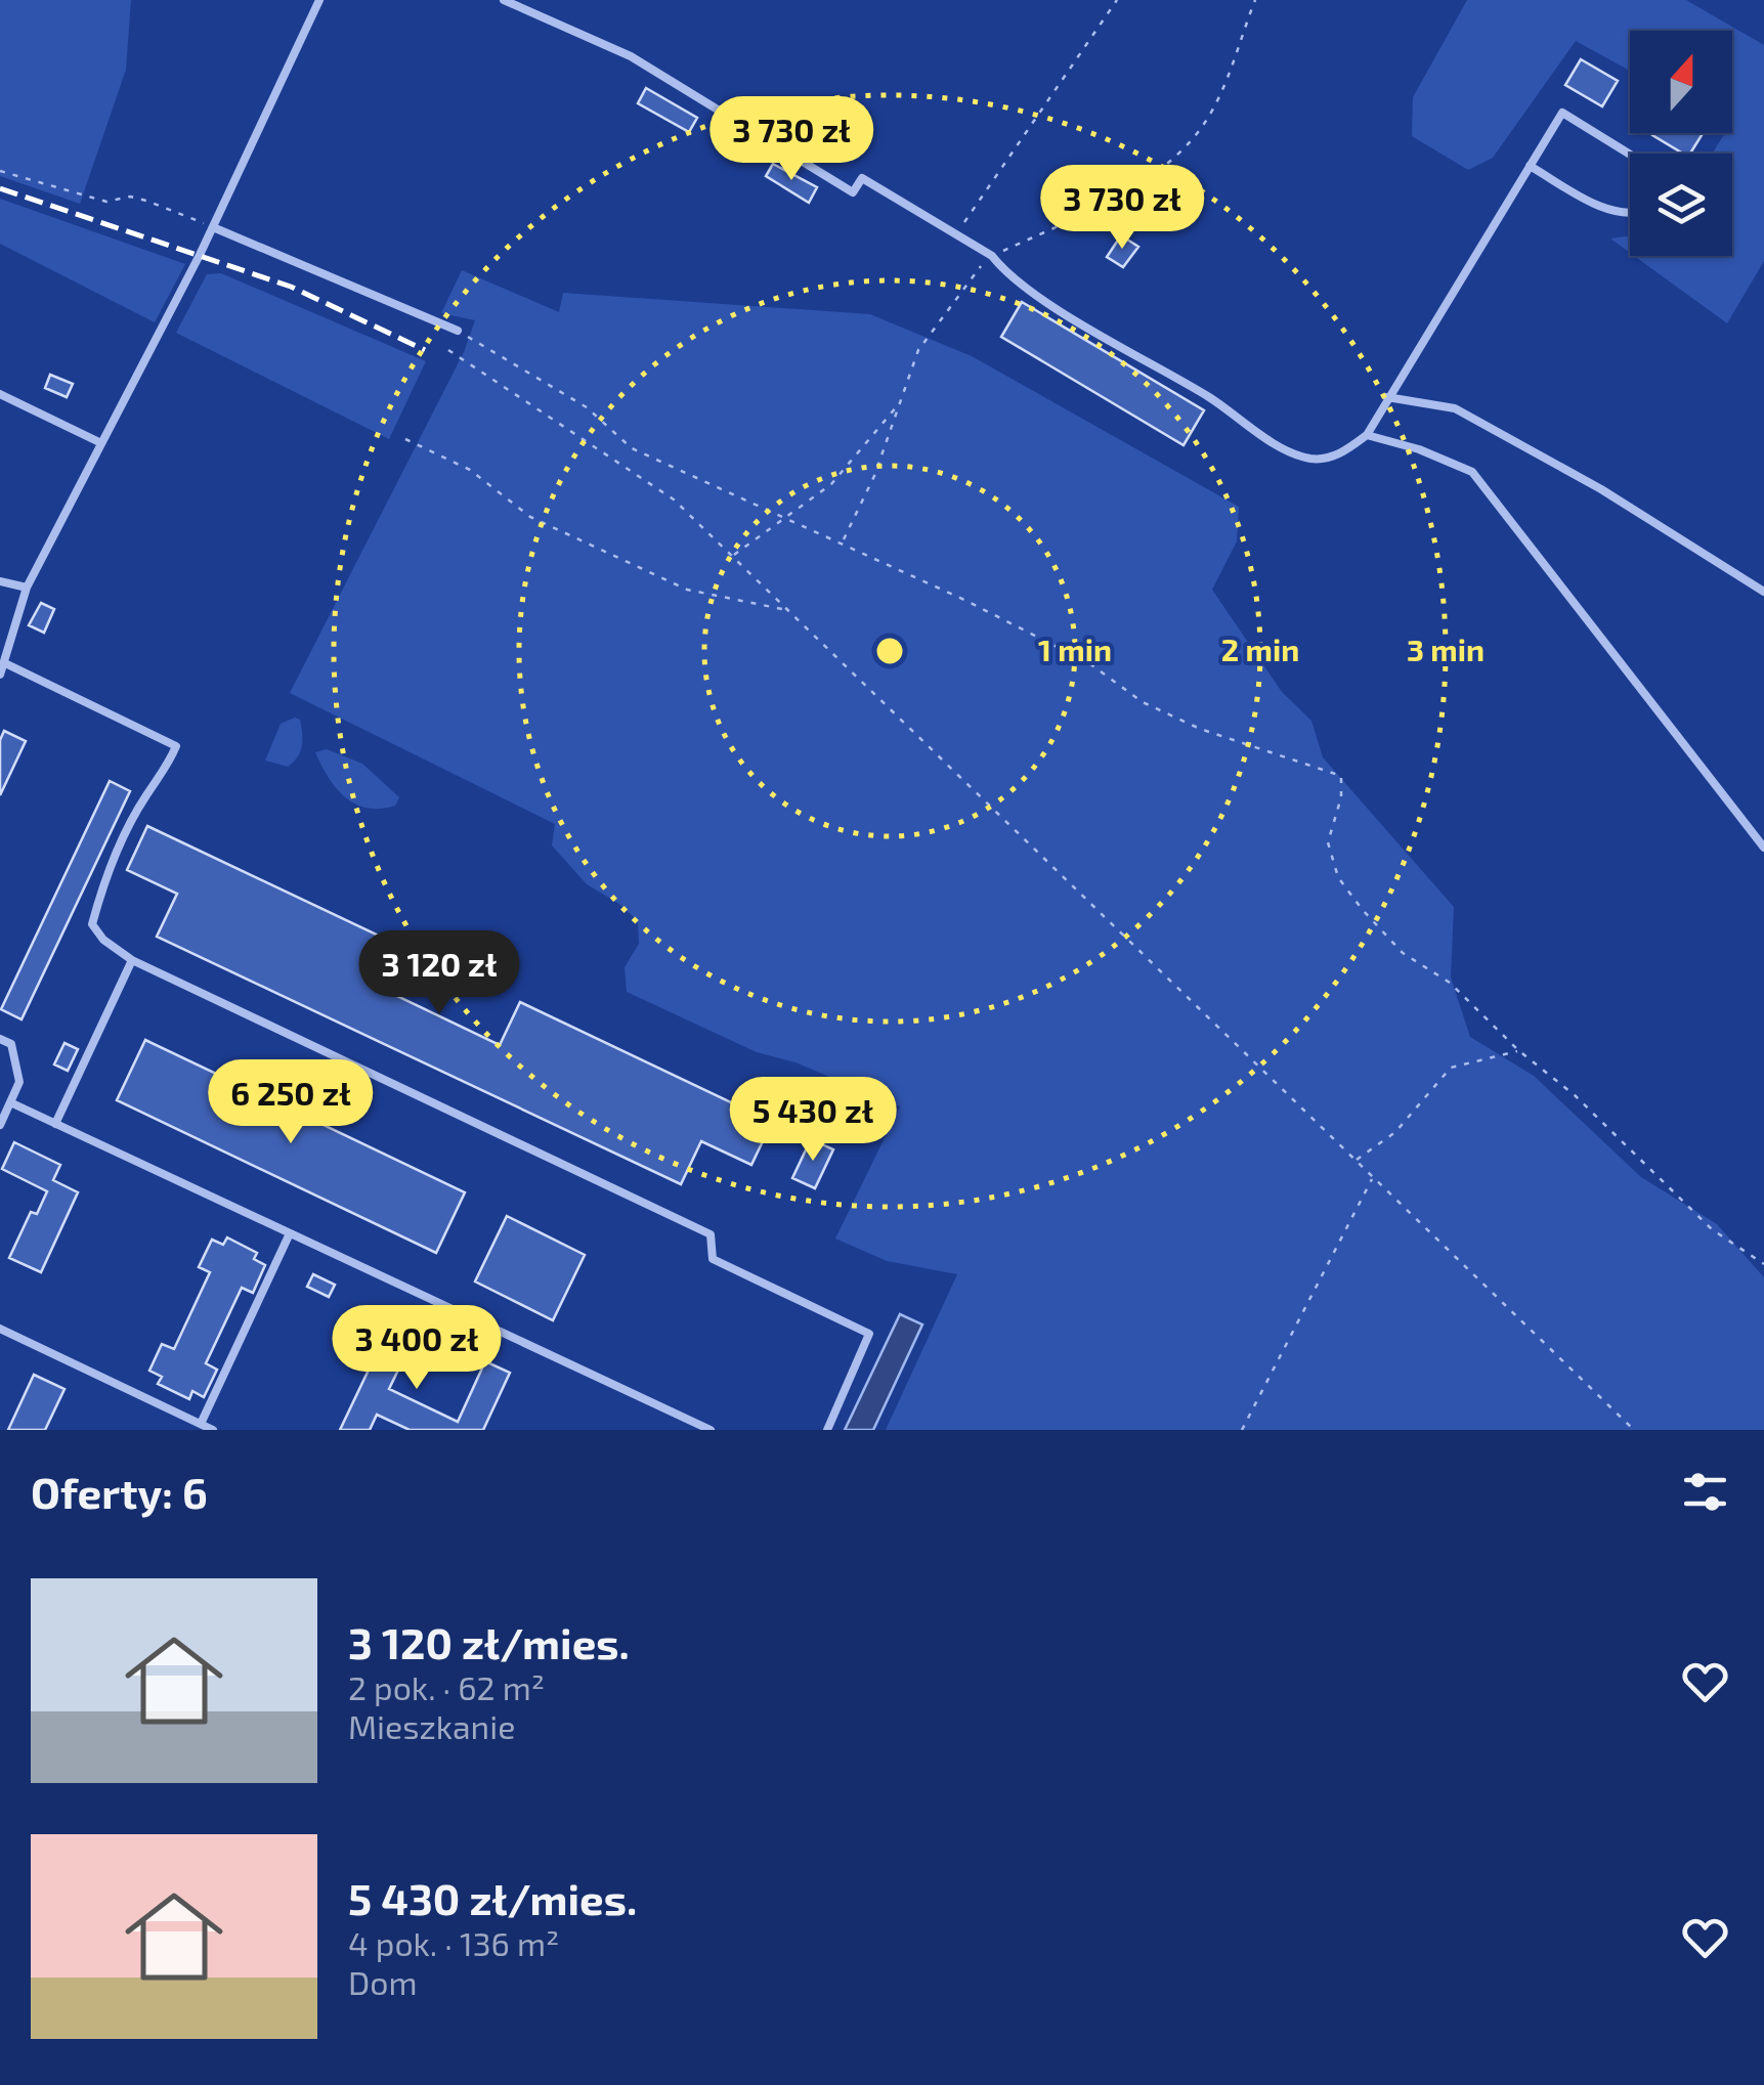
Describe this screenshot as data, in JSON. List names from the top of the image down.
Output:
{
  "north": "top",
  "page": {
    "price": [
      "3 730 zł",
      "3 730 zł",
      "3 120 zł",
      "6 250 zł",
      "5 430 zł",
      "3 400 zł"
    ],
    "heading": "Oferty: 6",
    "list": [
      {
        "name": "3 120 zł/mies.",
        "note": "2 pok. · 62 m² · Mieszkanie"
      },
      {
        "name": "5 430 zł/mies.",
        "note": "4 pok. · 136 m² · Dom"
      }
    ]
  },
  "rings": ["1 min", "2 min", "3 min"]
}
